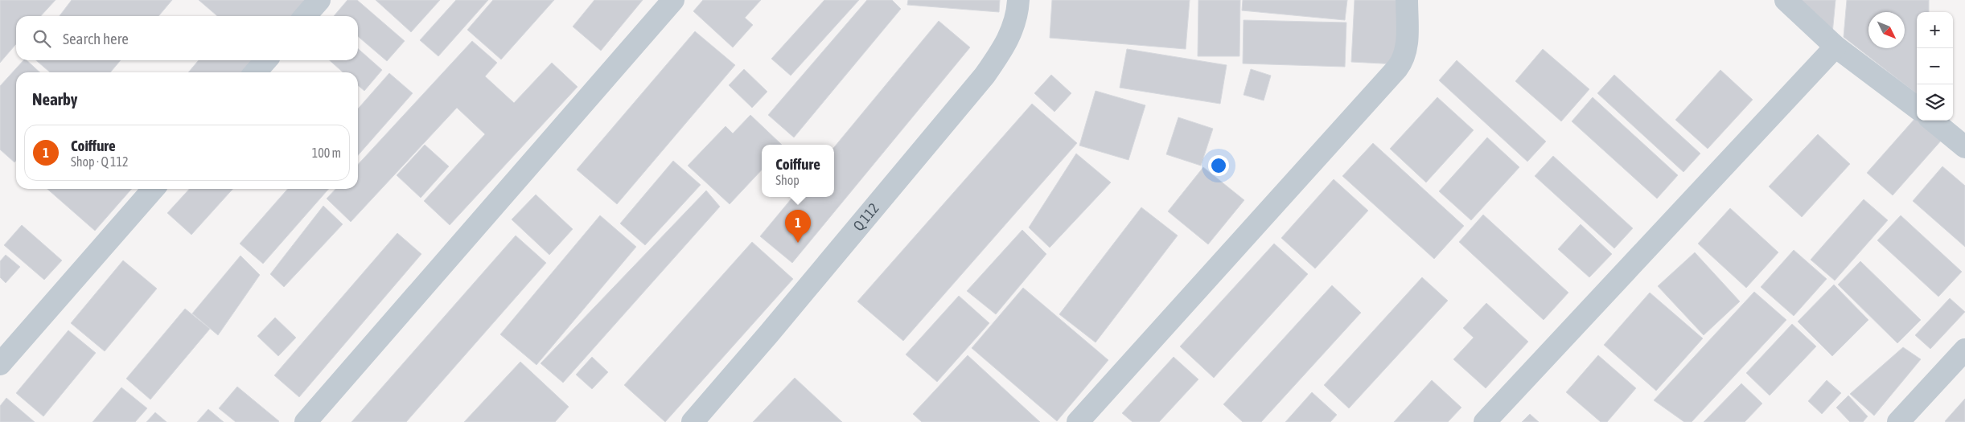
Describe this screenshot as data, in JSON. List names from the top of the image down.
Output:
{
  "streets": {
    "street": ["Q 112"]
  },
  "north": "bottom right",
  "page": {
    "map_buttons": ["+", "−"],
    "search": "Search here",
    "heading": "Nearby",
    "list": [
      {
        "mark": "1",
        "name": "Coiffure",
        "note": "Shop · Q 112",
        "value": "100 m"
      }
    ],
    "popup": ["Coiffure", "Shop"],
    "pins": "1"
  }
}
